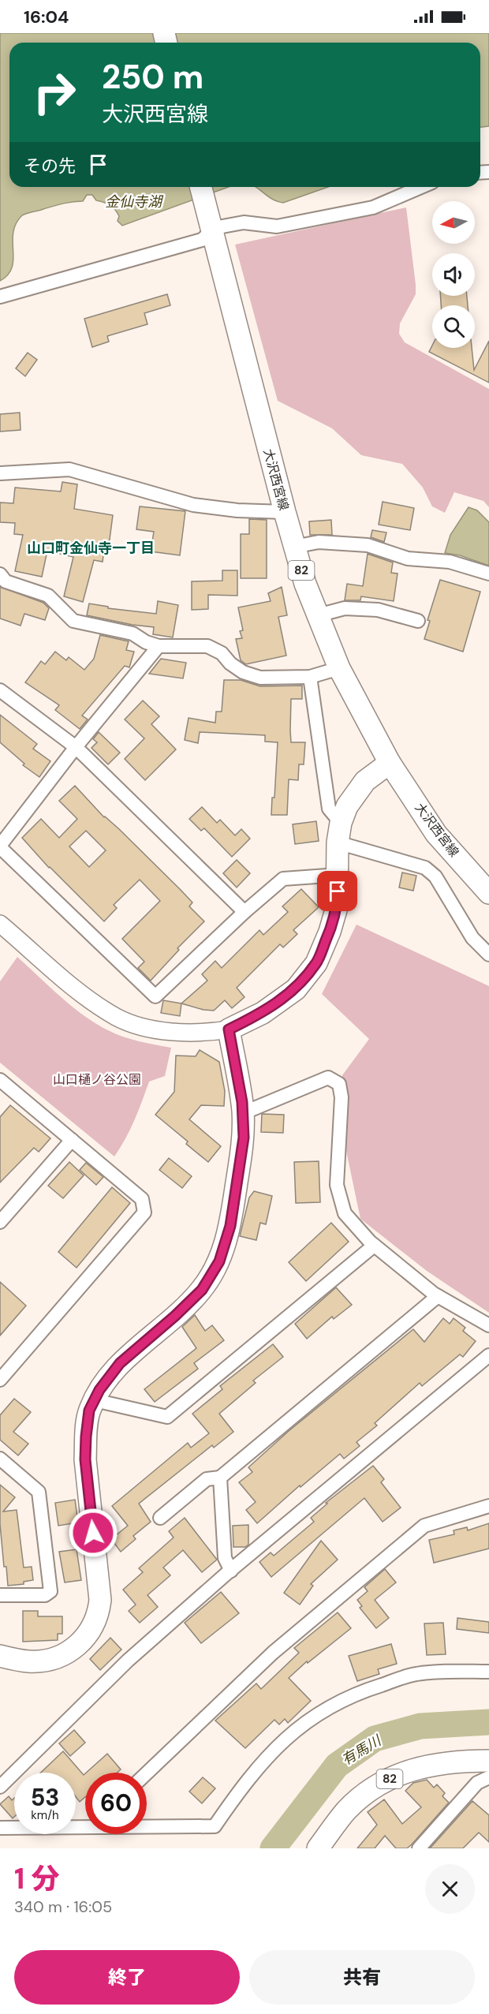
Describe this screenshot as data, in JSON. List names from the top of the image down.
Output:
{
  "streets": {
    "main road": ["大沢西宮線", "82"]
  },
  "districts": ["山口町金仙寺一丁目"],
  "water": ["金仙寺湖", "有馬川"],
  "parks": ["山口樋ノ谷公園"],
  "north": "left",
  "page": {
    "status": "16:04",
    "turn": ["250 m", "大沢西宮線"],
    "then": "その先",
    "speed": "53 km/h",
    "limit": "60",
    "heading": ["1 分", "340 m · 16:05"],
    "buttons": ["終了", "共有"]
  }
}
